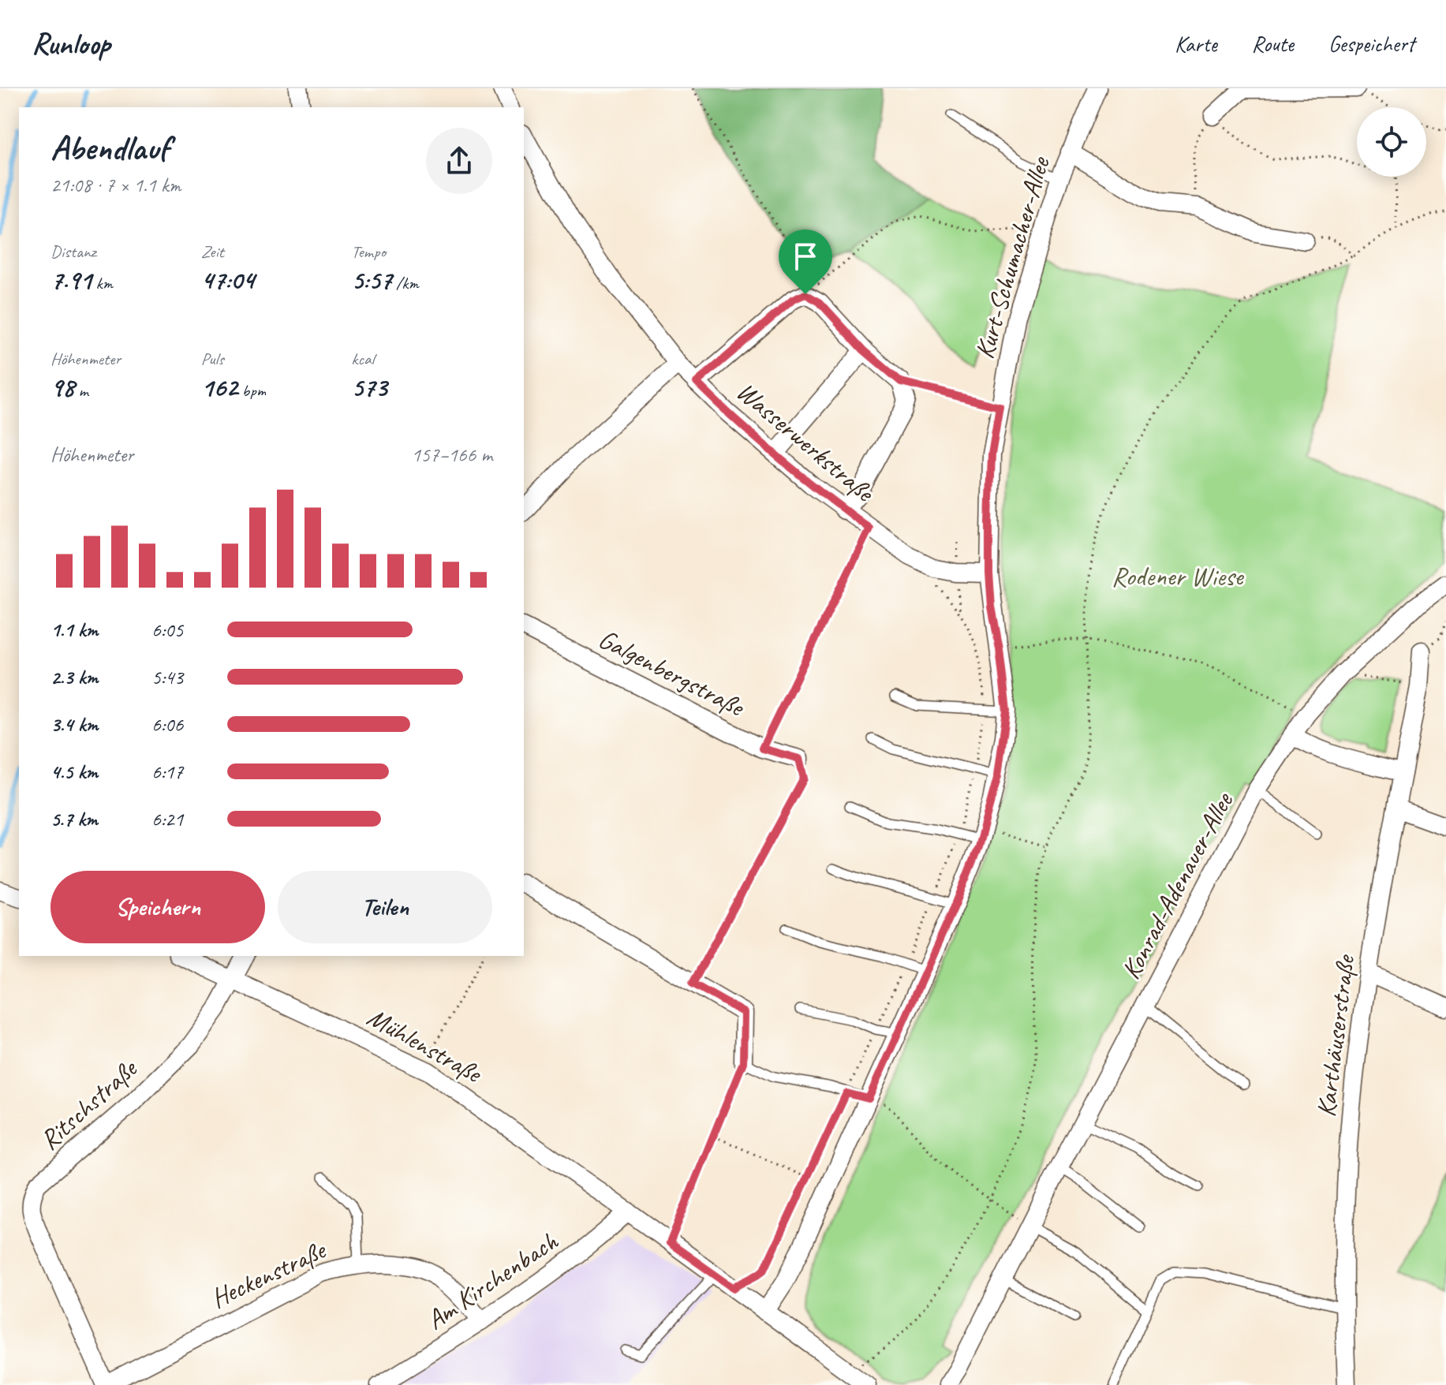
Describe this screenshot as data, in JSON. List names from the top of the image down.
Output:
{
  "streets": {
    "street": [
      "Kurt-Schumacher-Allee",
      "Wasserwerkstraße",
      "Galgenbergstraße",
      "Konrad-Adenauer-Allee",
      "Karthäuserstraße",
      "Mühlenstraße",
      "Ritschstraße",
      "Heckenstraße",
      "Am Kirchenbach"
    ]
  },
  "crossings": [
    ["Kurt-Schumacher-Allee", "Wasserwerkstraße"],
    ["Kurt-Schumacher-Allee", "Mühlenstraße"],
    ["Mühlenstraße", "Ritschstraße"],
    ["Mühlenstraße", "Am Kirchenbach"],
    ["Ritschstraße", "Heckenstraße"],
    ["Heckenstraße", "Am Kirchenbach"]
  ],
  "parks": ["Rodener Wiese"],
  "page": {
    "header": "Runloop",
    "nav": ["Karte", "Route", "Gespeichert"],
    "heading": ["Abendlauf", "21:08 · 7 × 1.1 km"],
    "stats": [
      ["Distanz", "7.91 km"],
      ["Zeit", "47:04"],
      ["Tempo", "5:57 /km"],
      ["Höhenmeter", "98 m"],
      ["Puls", "162 bpm"],
      ["kcal", "573"]
    ],
    "chart": ["Höhenmeter", "157–166 m"],
    "list": [
      {
        "name": "1.1 km",
        "note": "6:05"
      },
      {
        "name": "2.3 km",
        "note": "5:43"
      },
      {
        "name": "3.4 km",
        "note": "6:06"
      },
      {
        "name": "4.5 km",
        "note": "6:17"
      },
      {
        "name": "5.7 km",
        "note": "6:21"
      }
    ],
    "buttons": ["Speichern", "Teilen"]
  }
}
